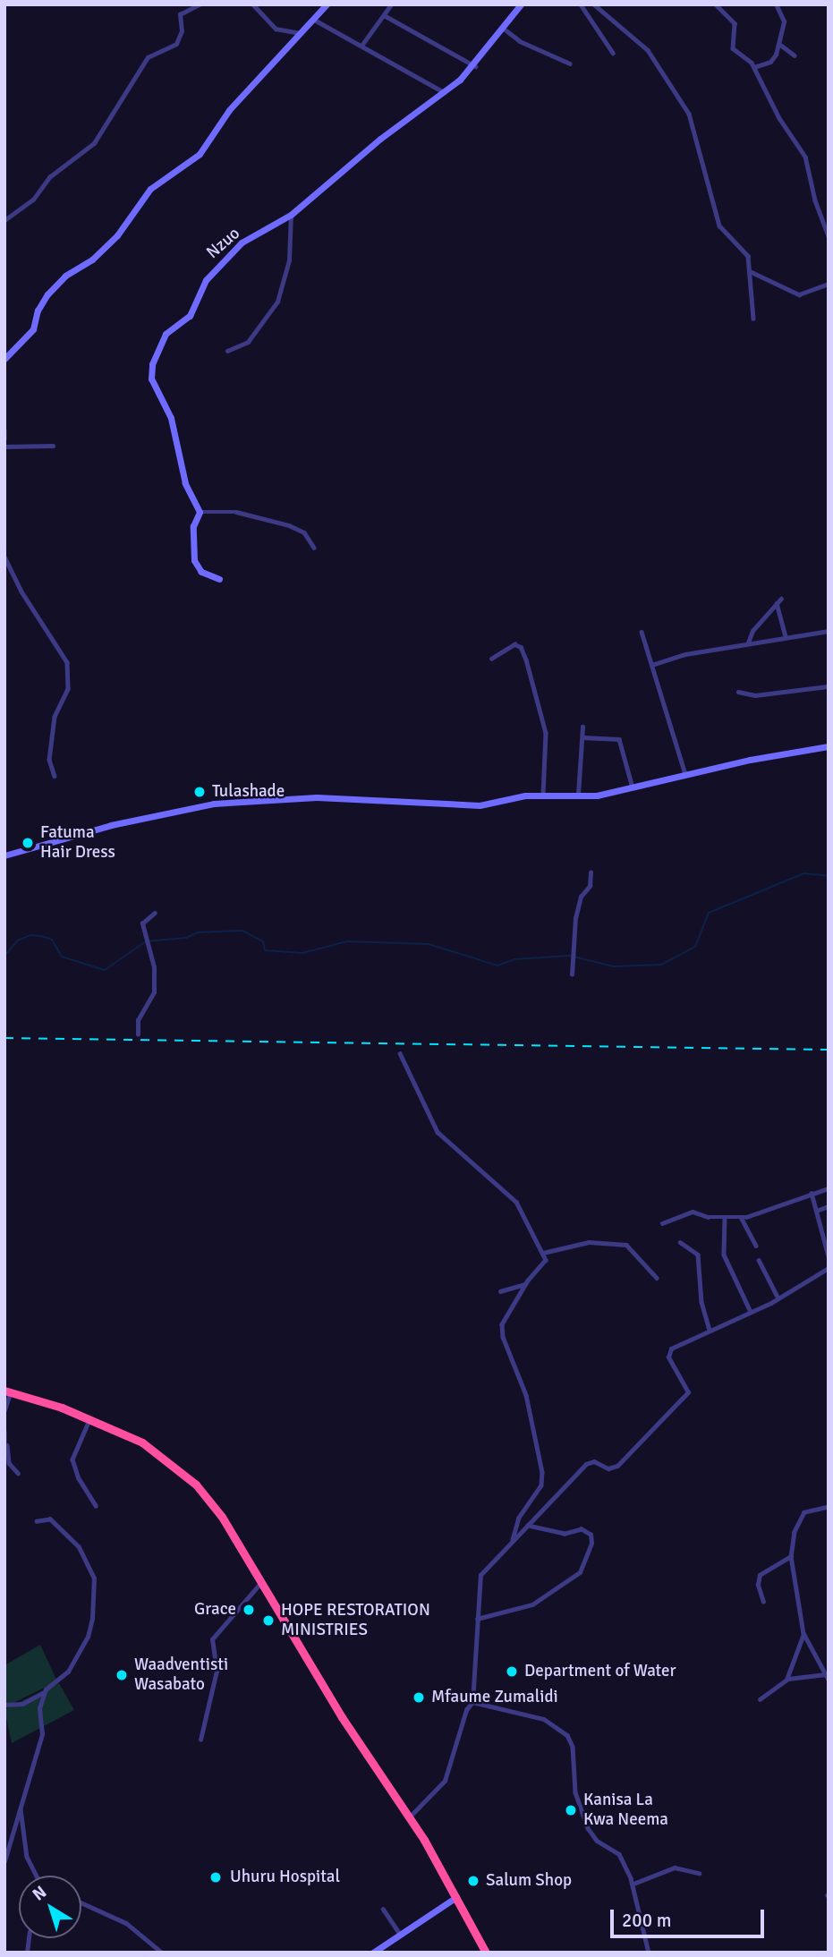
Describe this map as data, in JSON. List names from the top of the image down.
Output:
{
  "streets": {
    "street": ["Nzuo"]
  },
  "places": [
    "Tulashade",
    "Fatuma Hair Dress",
    "Grace",
    "HOPE RESTORATION MINISTRIES",
    "Department of Water",
    "Waadventisti Wasabato",
    "Mfaume Zumalidi",
    "Kanisa La Kwa Neema",
    "Uhuru Hospital",
    "Salum Shop"
  ],
  "scale_bar": "200 m",
  "north": "top left"
}
